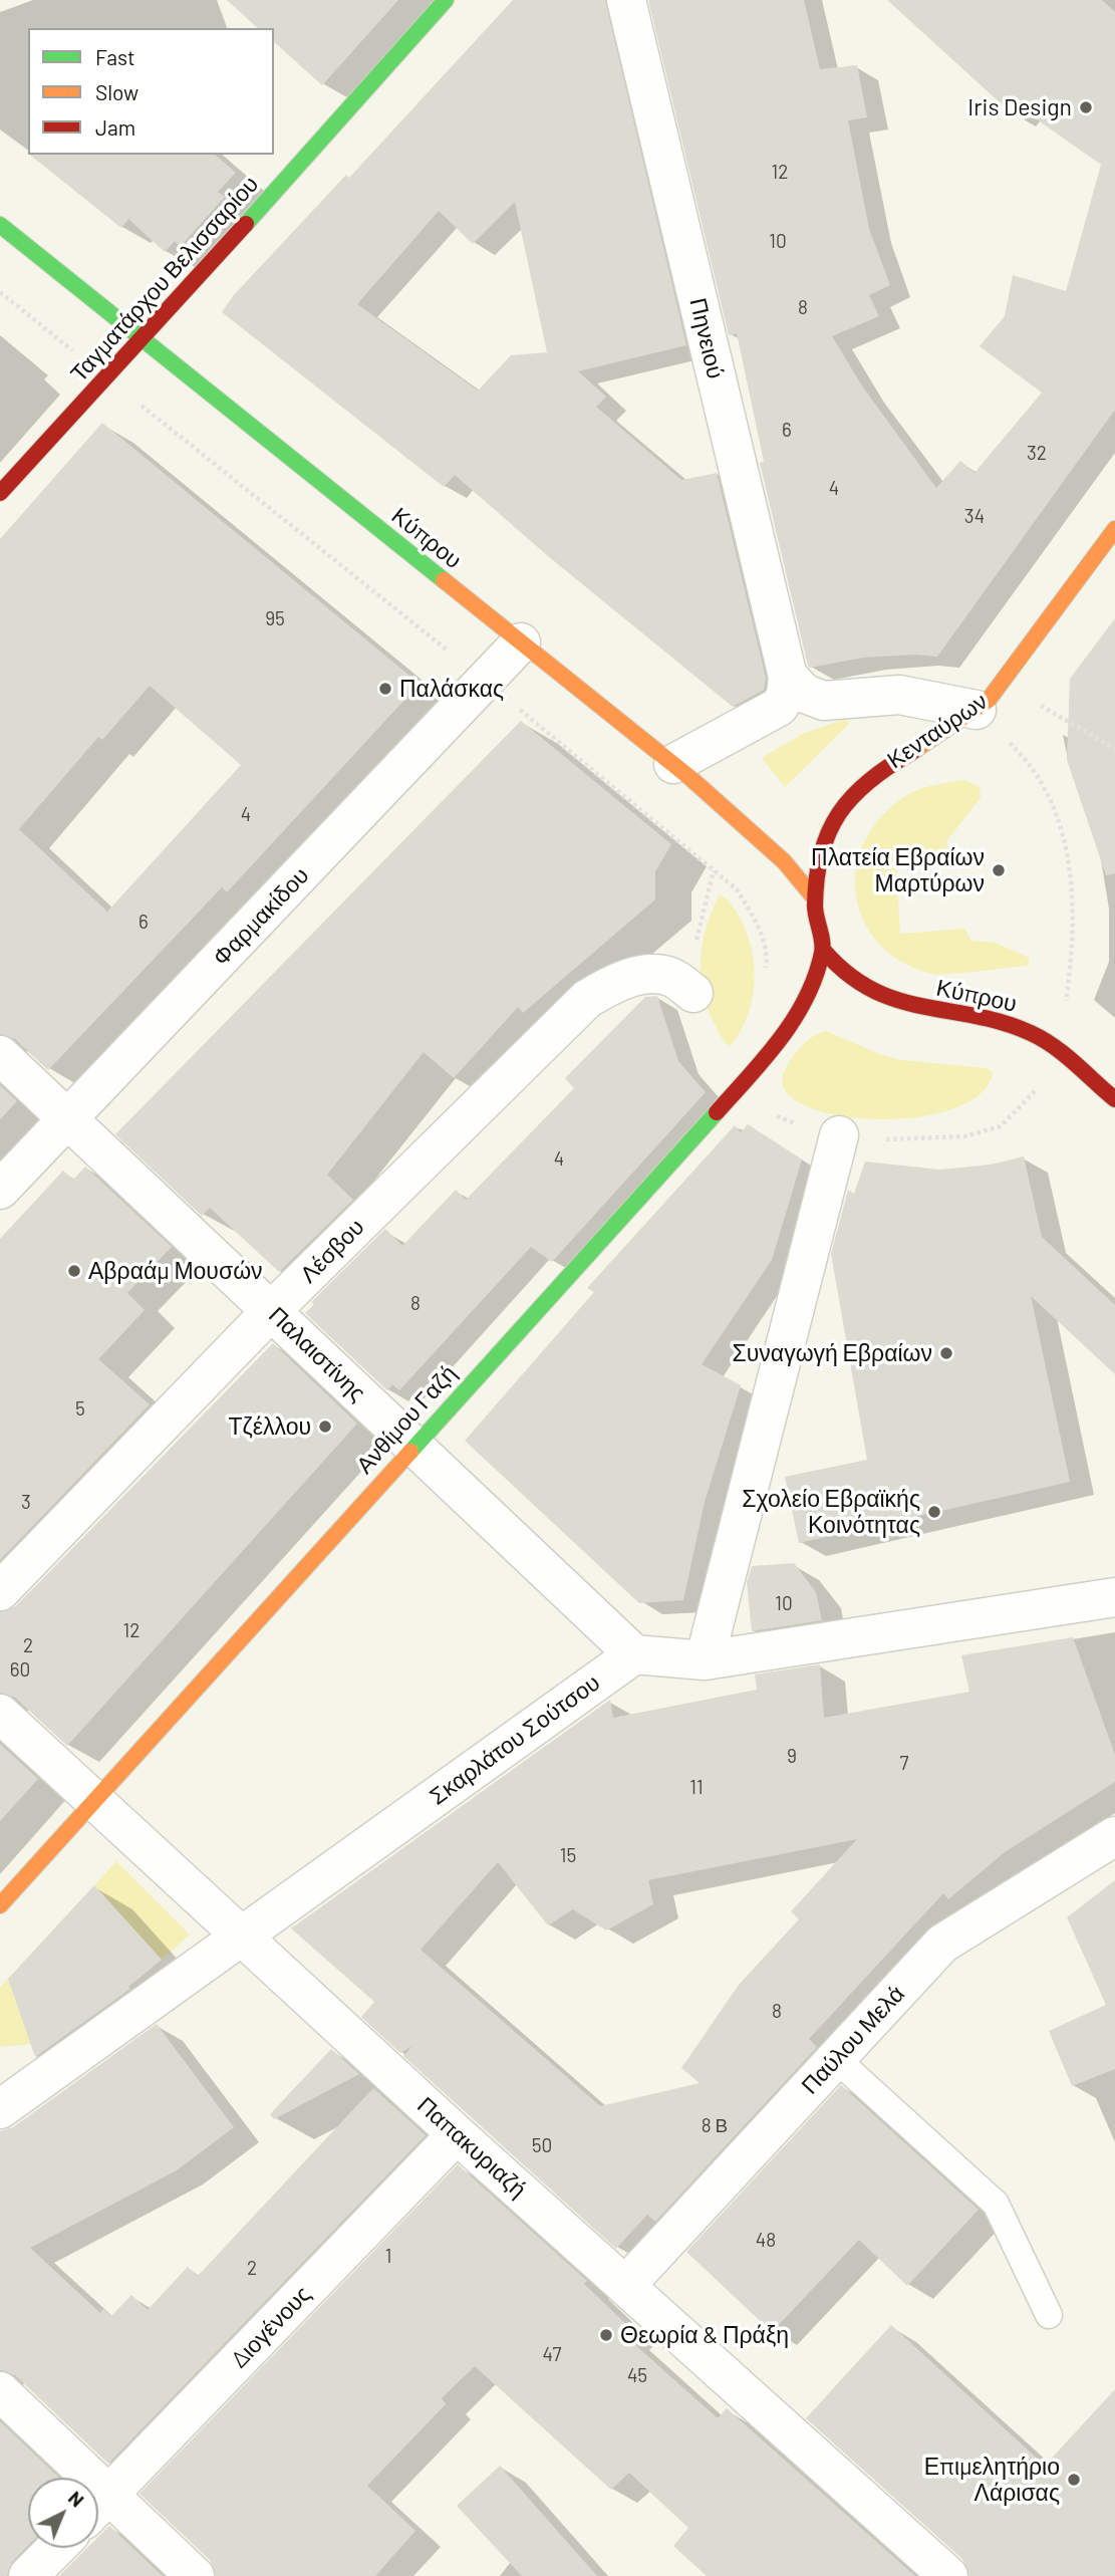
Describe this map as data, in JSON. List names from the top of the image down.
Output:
{
  "streets": {
    "main road": [
      "Ταγματάρχου Βελισσαρίου",
      "Κύπρου",
      "Κενταύρων",
      "Ανθίμου Γαζή"
    ],
    "street": [
      "Πηνειού",
      "Φαρμακίδου",
      "Λέσβου",
      "Παλαιστίνης",
      "Σκαρλάτου Σούτσου",
      "Παύλου Μελά",
      "Παπακυριαζή",
      "Διογένους"
    ]
  },
  "crossings": [
    ["Ταγματάρχου Βελισσαρίου", "Κύπρου"],
    ["Κύπρου", "Κενταύρων"],
    ["Κύπρου", "Φαρμακίδου"],
    ["Κύπρου", "Ανθίμου Γαζή"],
    ["Κενταύρων", "Ανθίμου Γαζή"],
    ["Φαρμακίδου", "Παλαιστίνης"],
    ["Λέσβου", "Παλαιστίνης"],
    ["Παλαιστίνης", "Ανθίμου Γαζή"],
    ["Παλαιστίνης", "Σκαρλάτου Σούτσου"],
    ["Ανθίμου Γαζή", "Παπακυριαζή"],
    ["Σκαρλάτου Σούτσου", "Παπακυριαζή"],
    ["Παύλου Μελά", "Παπακυριαζή"],
    ["Παπακυριαζή", "Διογένους"]
  ],
  "places": [
    "Iris Design",
    "Παλάσκας",
    "Πλατεία Εβραίων Μαρτύρων",
    "Αβραάμ Μουσών",
    "Συναγωγή Εβραίων",
    "Τζέλλου",
    "Σχολείο Εβραϊκής Κοινότητας",
    "Θεωρία & Πράξη",
    "Επιμελητήριο Λάρισας"
  ],
  "house_numbers": [
    "12",
    "10",
    "8",
    "6",
    "32",
    "4",
    "34",
    "95",
    "4",
    "6",
    "4",
    "8",
    "5",
    "3",
    "10",
    "12",
    "2",
    "60",
    "9",
    "7",
    "11",
    "15",
    "8",
    "8 Β",
    "50",
    "48",
    "1",
    "2",
    "47",
    "45"
  ],
  "legend": ["Fast", "Slow", "Jam"],
  "north": "top right"
}
